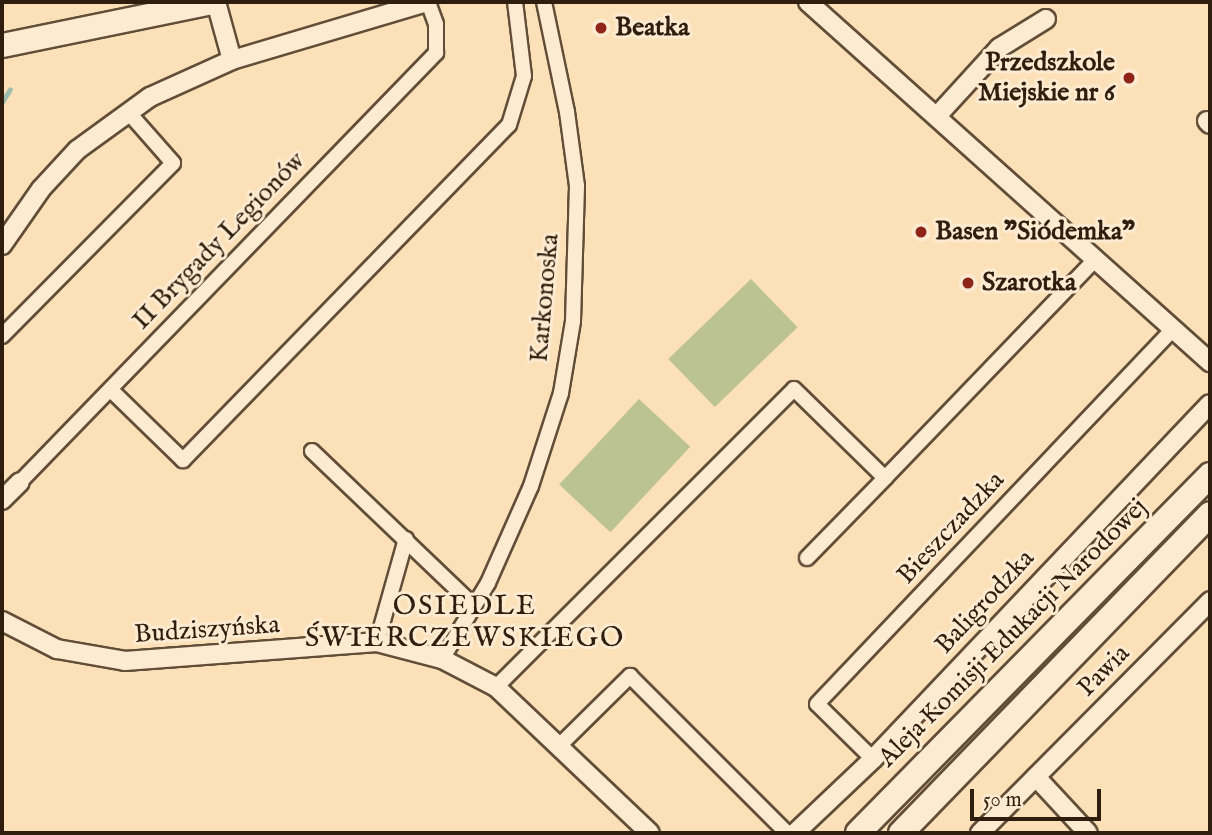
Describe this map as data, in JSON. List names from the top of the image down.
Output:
{
  "streets": {
    "main road": ["Aleja Komisji Edukacji Narodowej"],
    "street": [
      "II Brygady Legionów",
      "Karkonoska",
      "Bieszczadzka",
      "Baligrodzka",
      "Budziszyńska",
      "Pawia"
    ]
  },
  "crossings": [
    ["Karkonoska", "Budziszyńska"],
    ["Bieszczadzka", "Baligrodzka"]
  ],
  "districts": ["OSIEDLE ŚWIERCZEWSKIEGO"],
  "places": [
    "Beatka",
    "Przedszkole Miejskie nr 6",
    "Basen \"Siódemka\"",
    "Szarotka"
  ],
  "scale_bar": "50 m"
}
